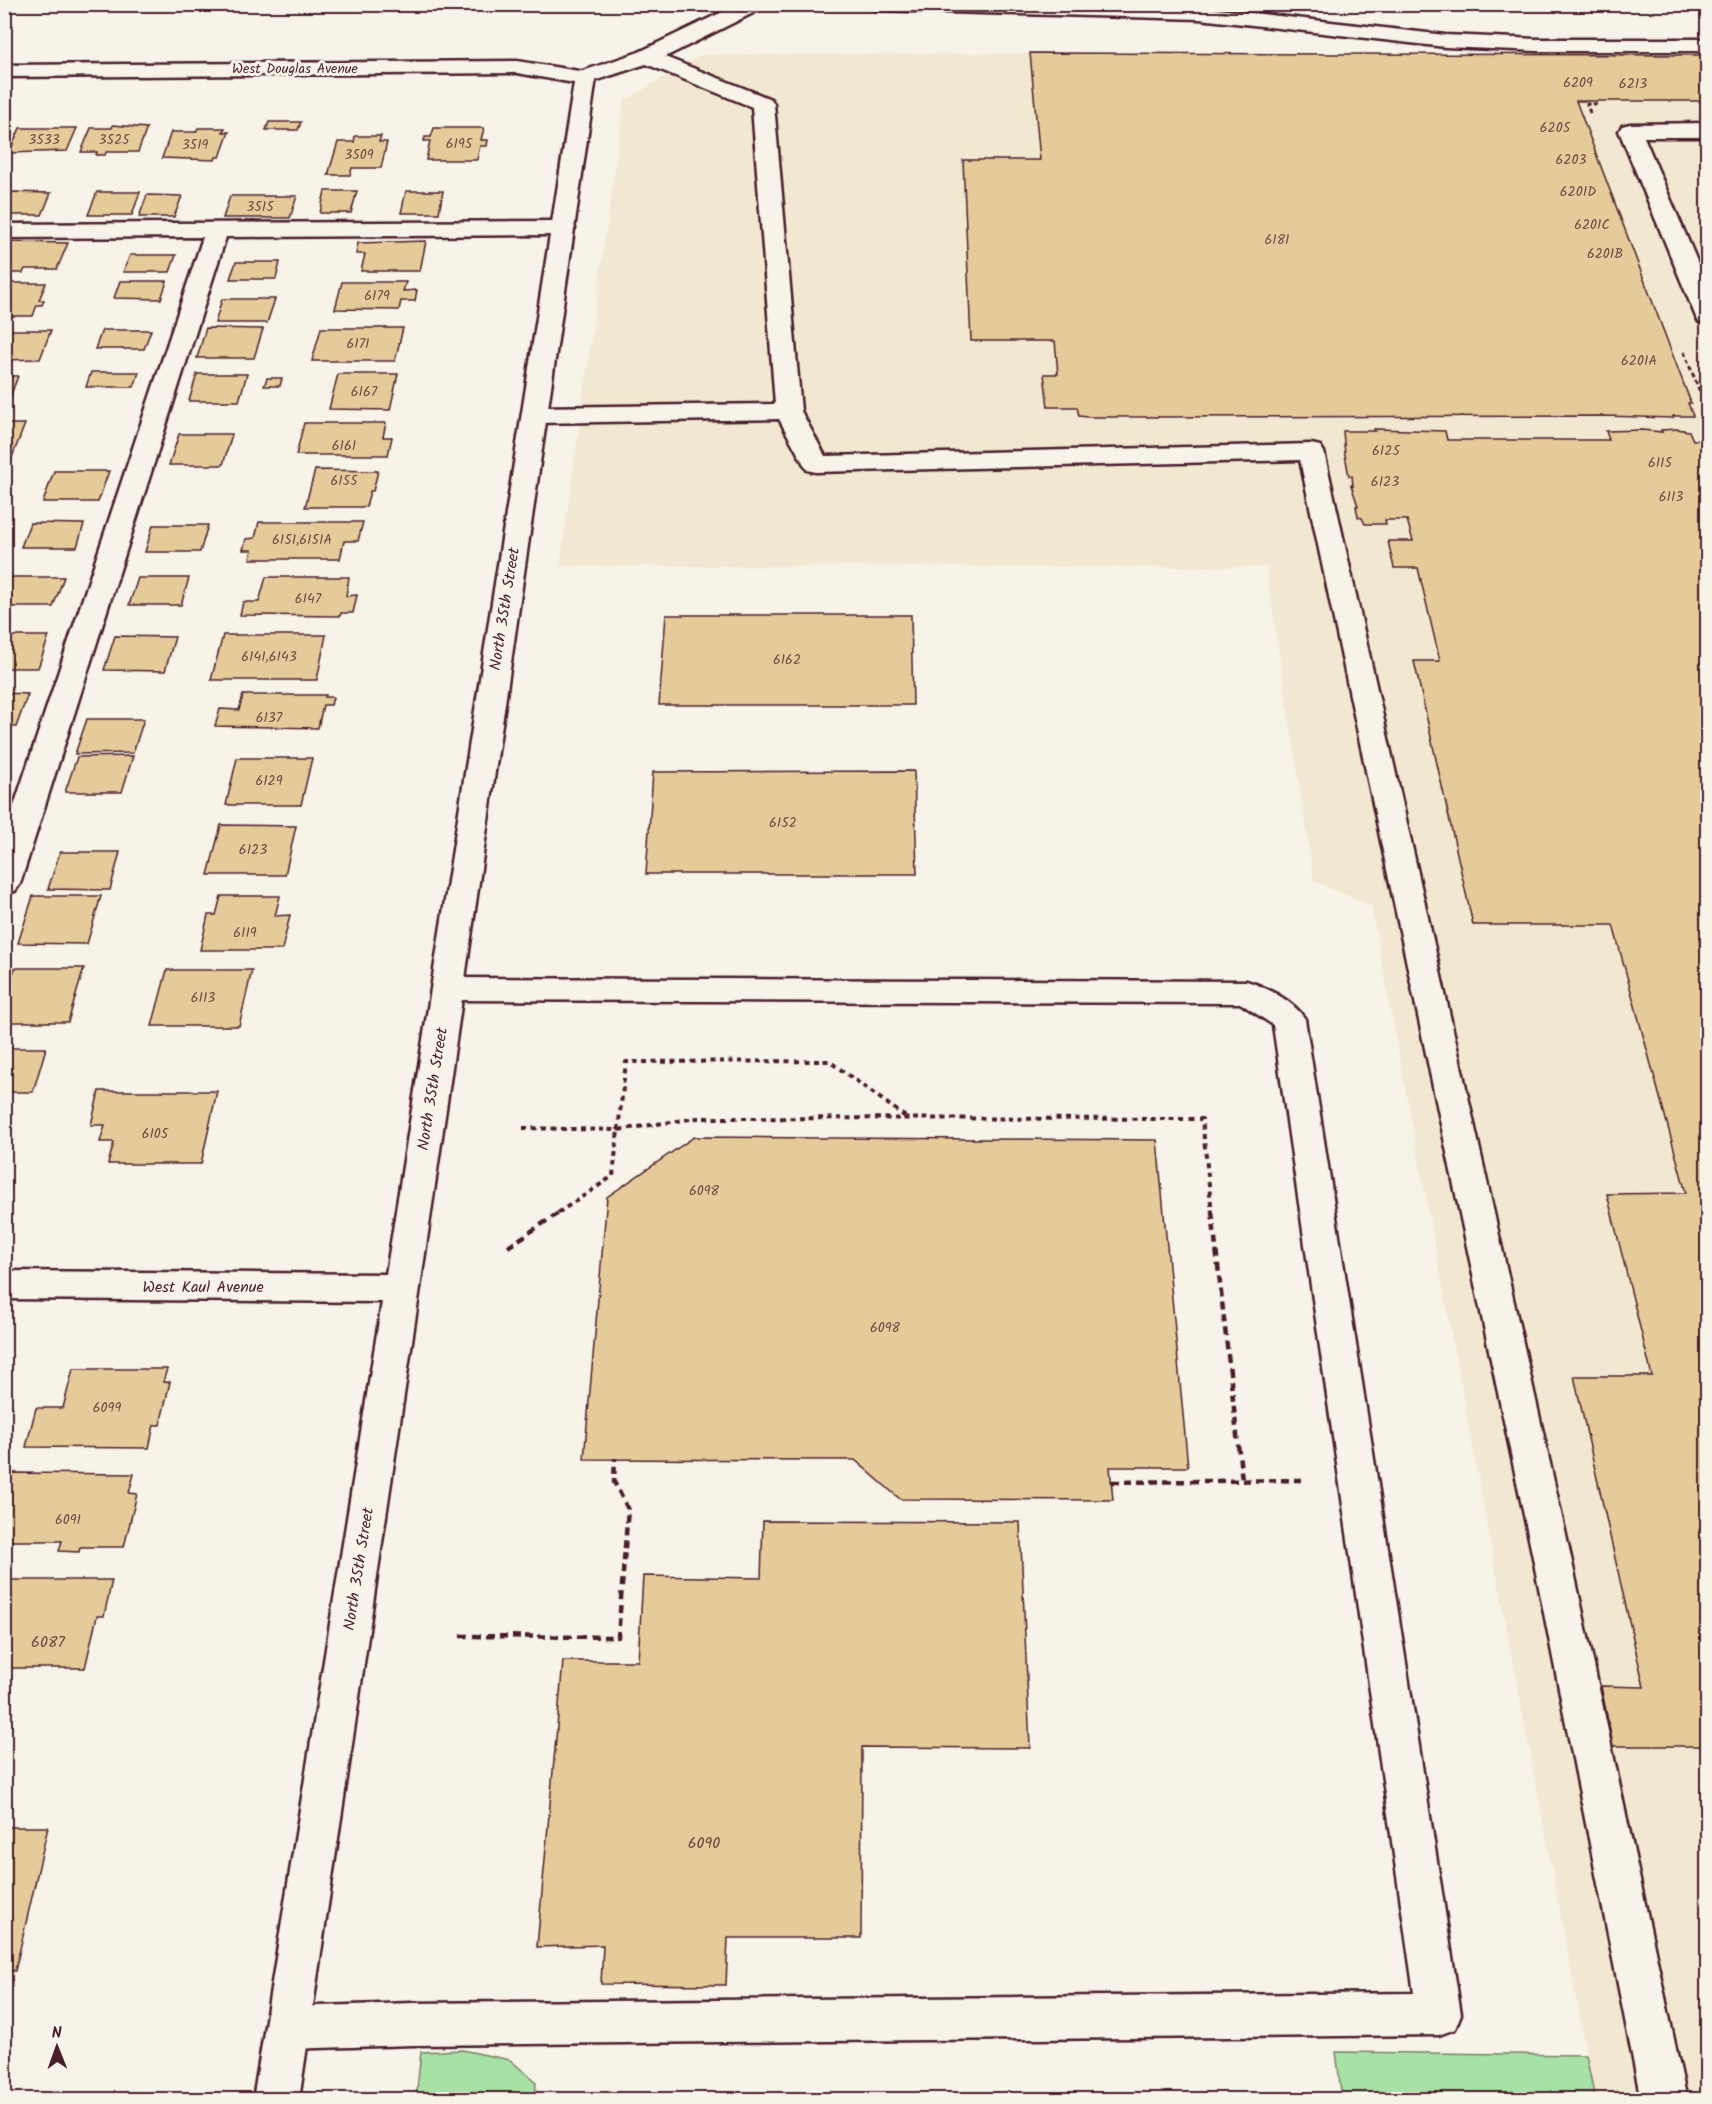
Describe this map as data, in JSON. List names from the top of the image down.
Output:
{
  "streets": {
    "street": ["West Douglas Avenue", "North 35th Street", "West Kaul Avenue"]
  },
  "crossings": [
    ["West Douglas Avenue", "North 35th Street"],
    ["North 35th Street", "West Kaul Avenue"]
  ],
  "house_numbers": [
    "6209",
    "6213",
    "6205",
    "3533",
    "3525",
    "6195",
    "3519",
    "3509",
    "6203",
    "6201D",
    "3515",
    "6201C",
    "6181",
    "6201B",
    "6179",
    "6171",
    "6201A",
    "6167",
    "6161",
    "6125",
    "6115",
    "6155",
    "6123",
    "6113",
    "6151,6151A",
    "6147",
    "6141,6143",
    "6162",
    "6137",
    "6129",
    "6152",
    "6123",
    "6119",
    "6113",
    "6105",
    "6098",
    "6098",
    "6099",
    "6091",
    "6087",
    "6090"
  ],
  "north": "top"
}
